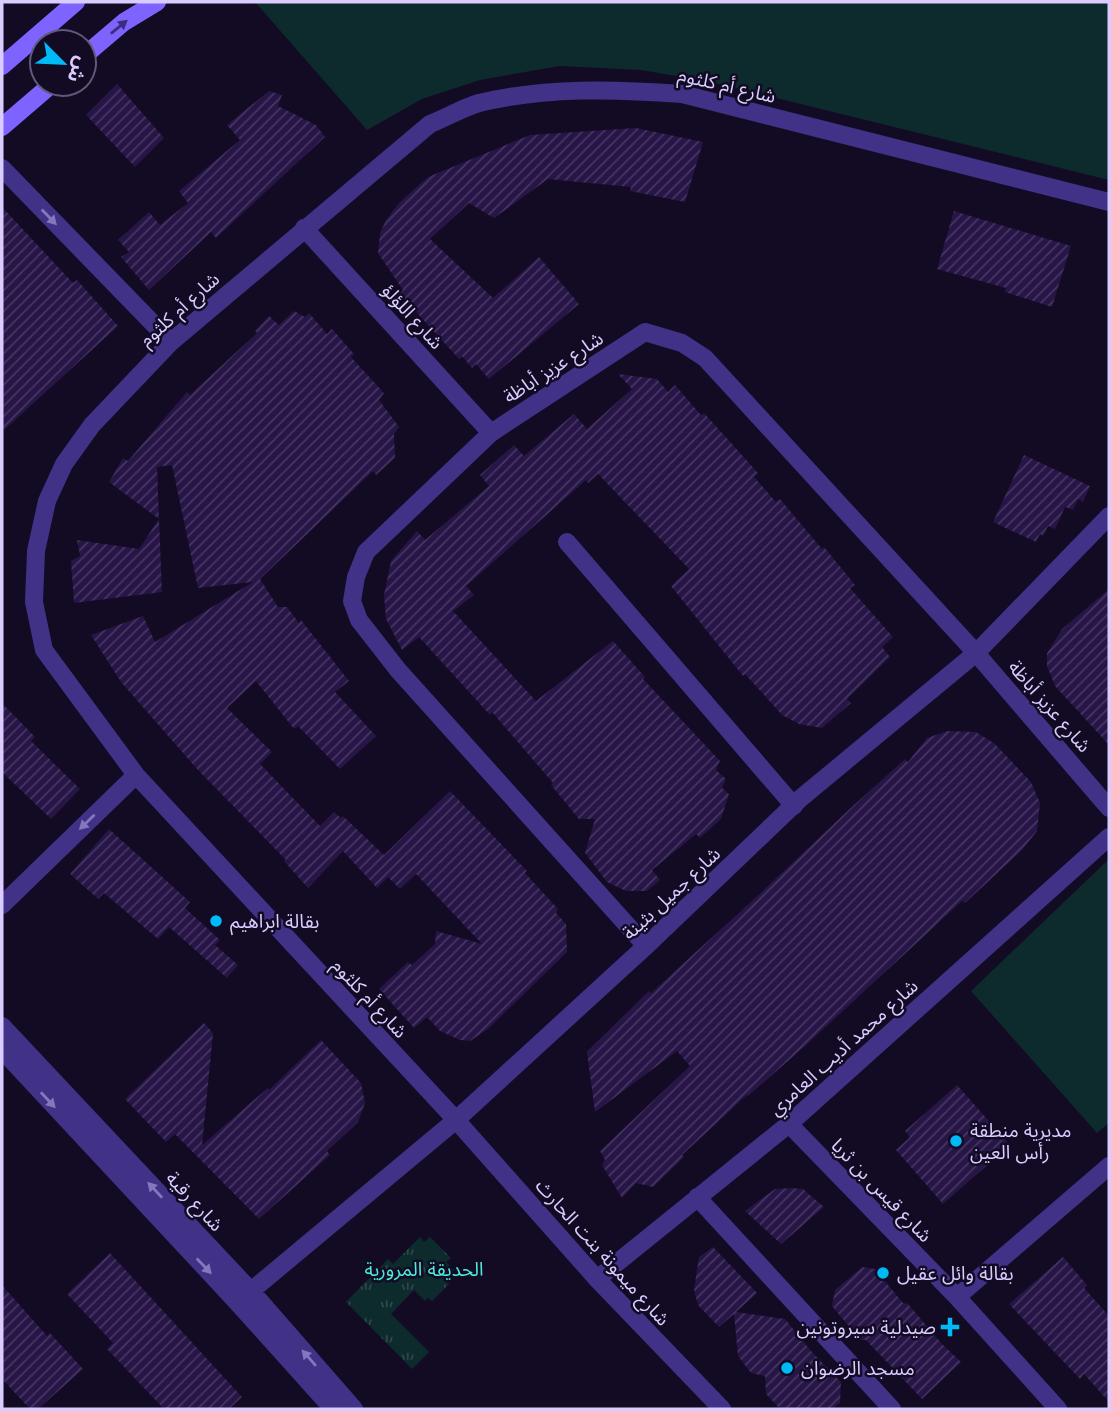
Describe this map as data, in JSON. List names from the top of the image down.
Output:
{
  "streets": {
    "street": [
      "شارع أم كلثوم",
      "شارع اللؤلؤ",
      "شارع عزيز أباظة",
      "شارع جميل بثينة",
      "شارع محمد أديب العامري",
      "شارع قيس بن ثريا",
      "شارع رقية",
      "شارع ميمونة بنت الحارث"
    ]
  },
  "crossings": [
    ["شارع أم كلثوم", "شارع اللؤلؤ"],
    ["شارع أم كلثوم", "شارع جميل بثينة"],
    ["شارع أم كلثوم", "شارع ميمونة بنت الحارث"],
    ["شارع اللؤلؤ", "شارع عزيز أباظة"],
    ["شارع عزيز أباظة", "شارع جميل بثينة"],
    ["شارع جميل بثينة", "شارع رقية"],
    ["شارع جميل بثينة", "شارع ميمونة بنت الحارث"],
    ["شارع محمد أديب العامري", "شارع قيس بن ثريا"],
    ["شارع محمد أديب العامري", "شارع ميمونة بنت الحارث"]
  ],
  "parks": ["الحديقة المرورية"],
  "places": {
    "other": [
      "بقالة ابراهيم",
      "مديرية منطقة رأس العين",
      "بقالة وائل عقيل",
      "مسجد الرضوان"
    ],
    "health": ["صيدلية سيروتونين"]
  },
  "north": "bottom right"
}
